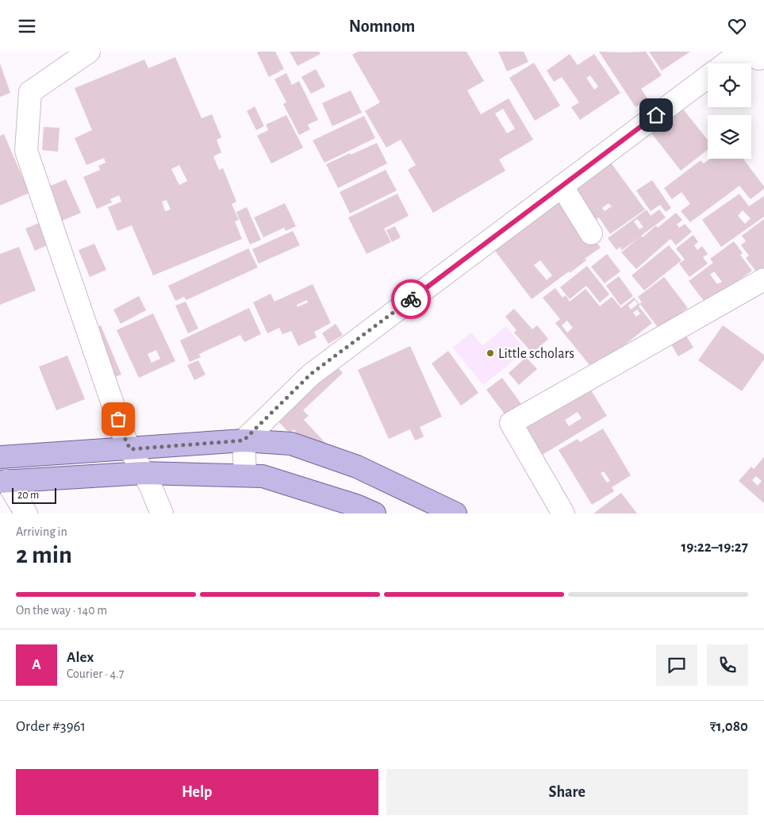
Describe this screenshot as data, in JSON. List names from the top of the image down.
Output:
{
  "places": ["Little scholars"],
  "scale_bar": "20 m",
  "page": {
    "header": "Nomnom",
    "scale": "20 m",
    "heading": ["2 min", "Arriving in", "19:22–19:27"],
    "panel": [
      "Alex",
      "Courier · 4.7",
      "Order #3961",
      "₹1,080"
    ],
    "bar": "On the way · 140 m",
    "round": "A",
    "buttons": ["Help", "Share"]
  }
}
